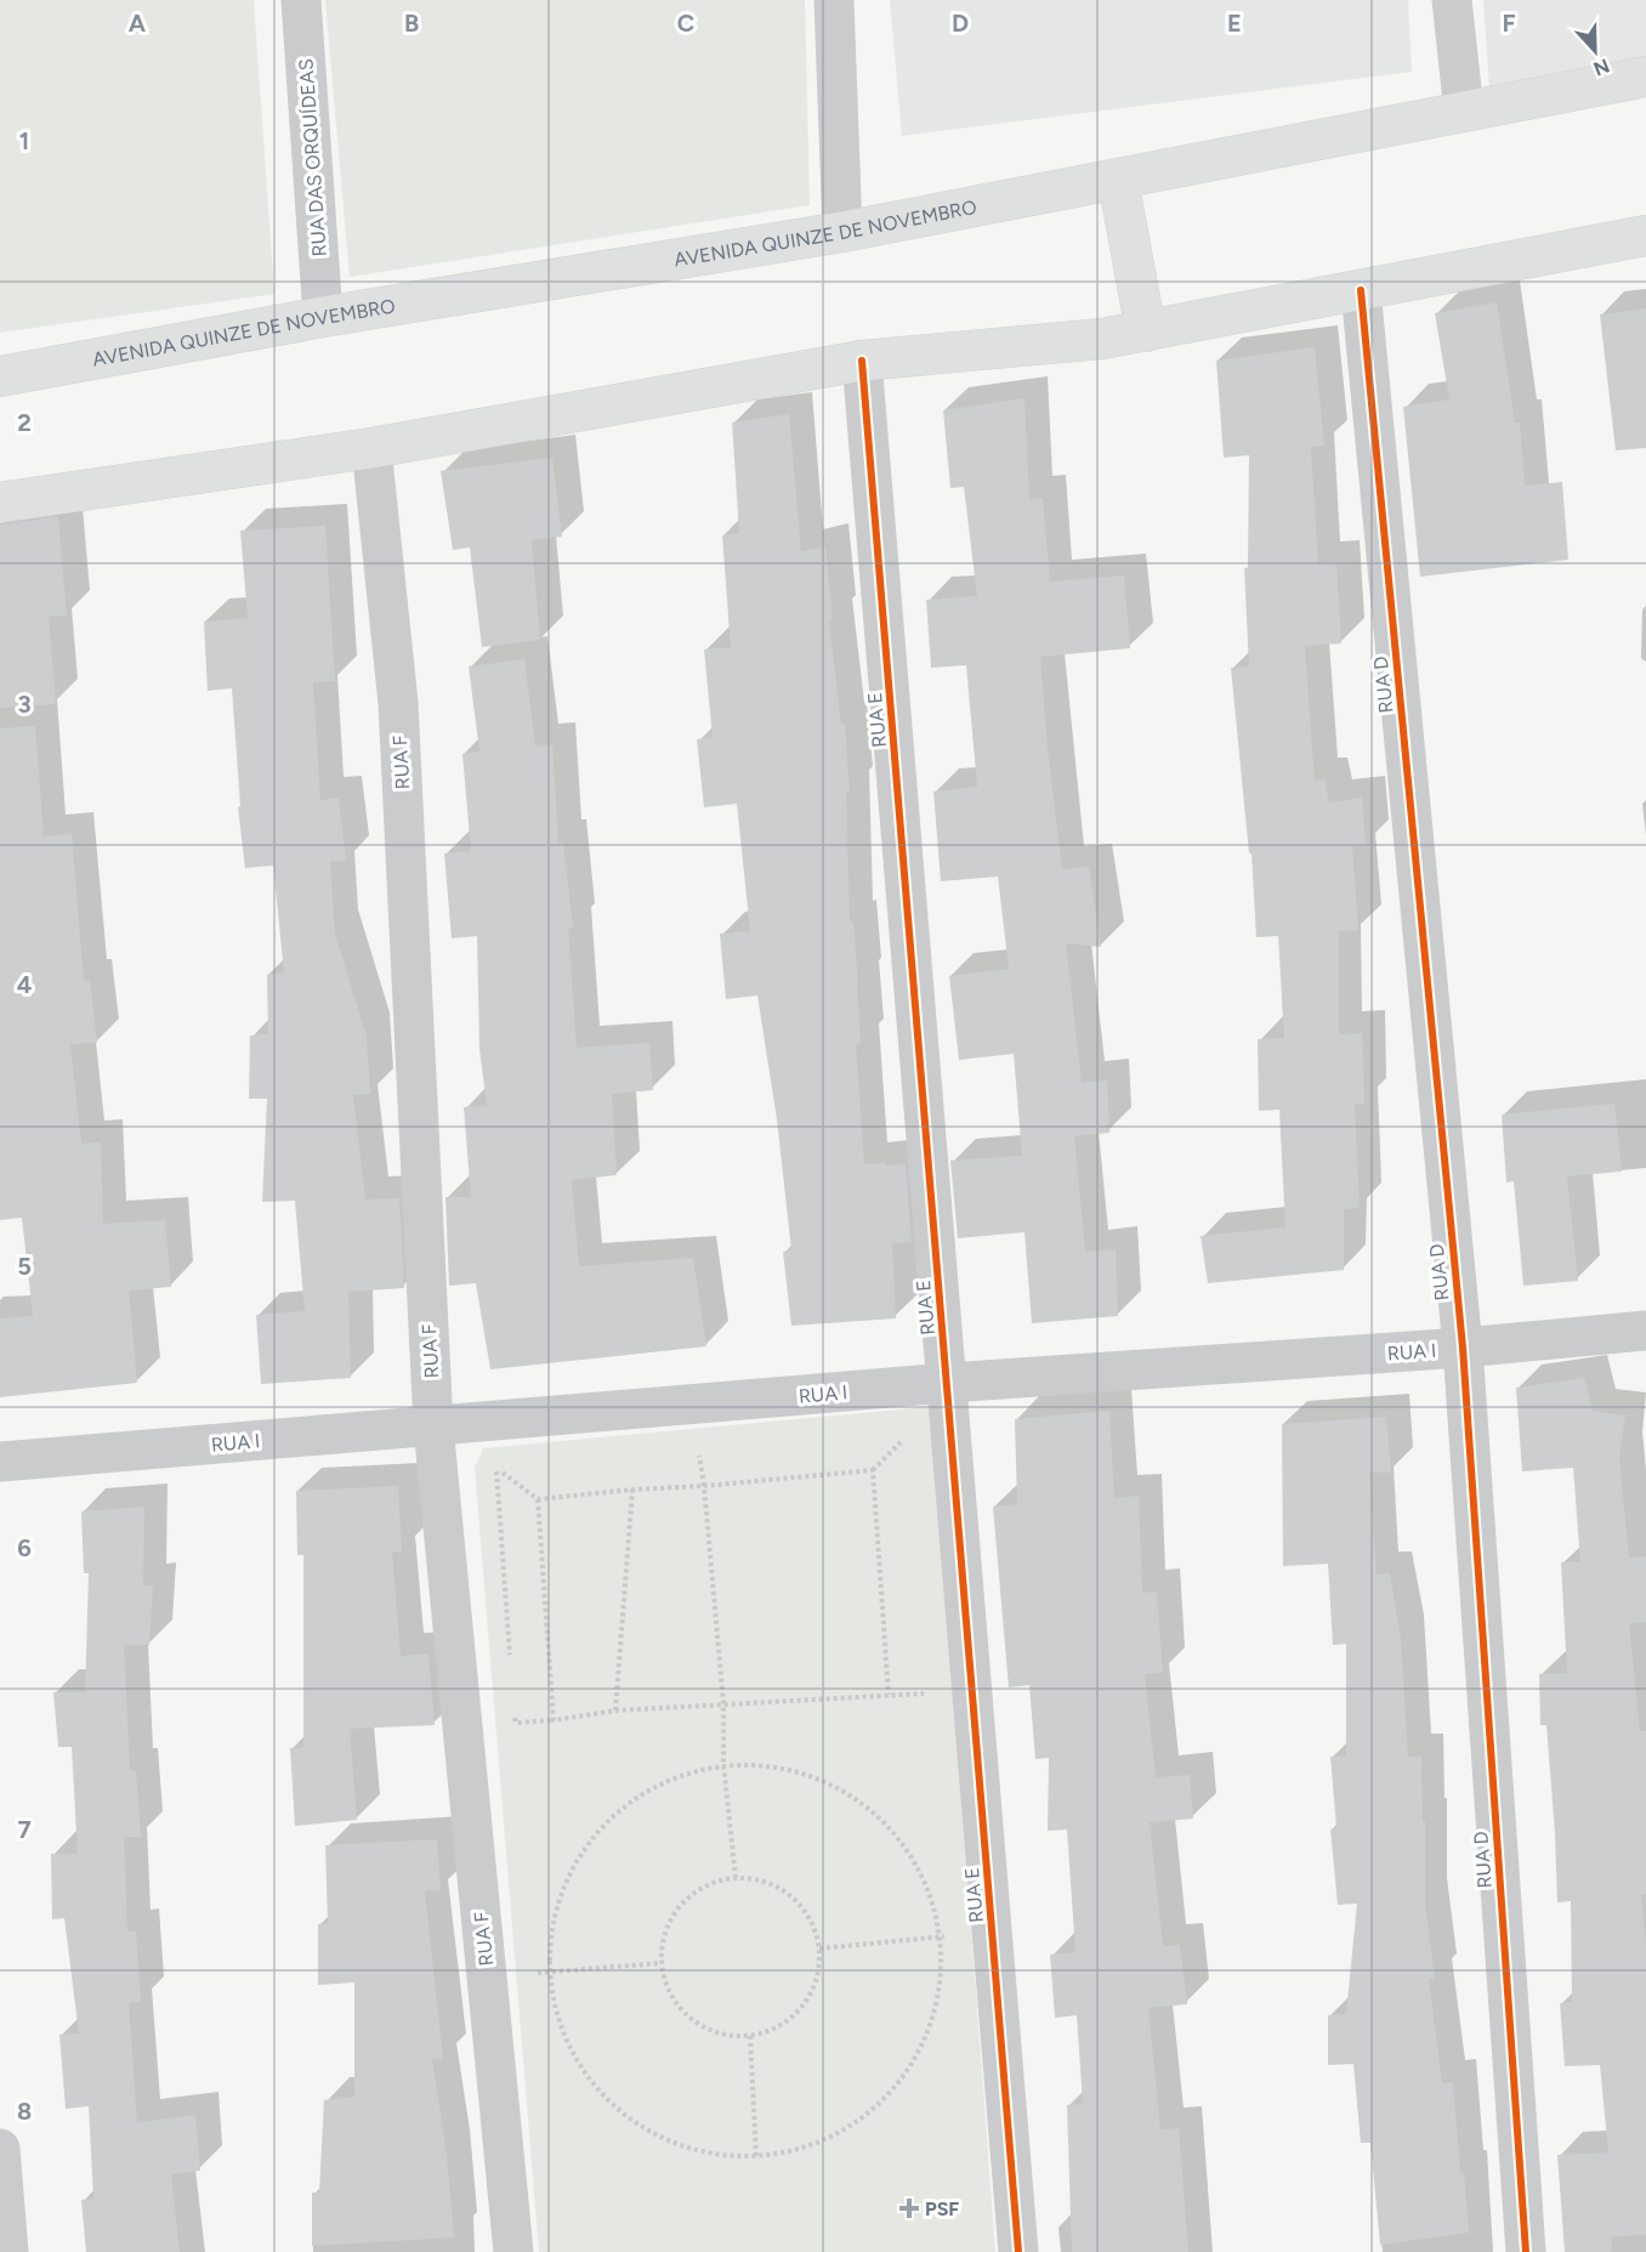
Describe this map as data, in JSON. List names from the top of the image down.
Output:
{
  "streets": {
    "main road": ["AVENIDA QUINZE DE NOVEMBRO"],
    "street": [
      "RUA DAS ORQUÍDEAS",
      "RUA D",
      "RUA E",
      "RUA F",
      "RUA I"
    ]
  },
  "crossings": [
    ["RUA DAS ORQUÍDEAS", "AVENIDA QUINZE DE NOVEMBRO"],
    ["RUA D", "RUA I"],
    ["RUA E", "RUA I"],
    ["RUA F", "RUA I"]
  ],
  "places": {
    "health": ["PSF"]
  },
  "north": "bottom",
  "grid": {
    "columns": [
      "A",
      "B",
      "C",
      "D",
      "E",
      "F"
    ],
    "rows": [
      "1",
      "2",
      "3",
      "4",
      "5",
      "6",
      "7",
      "8"
    ]
  }
}
